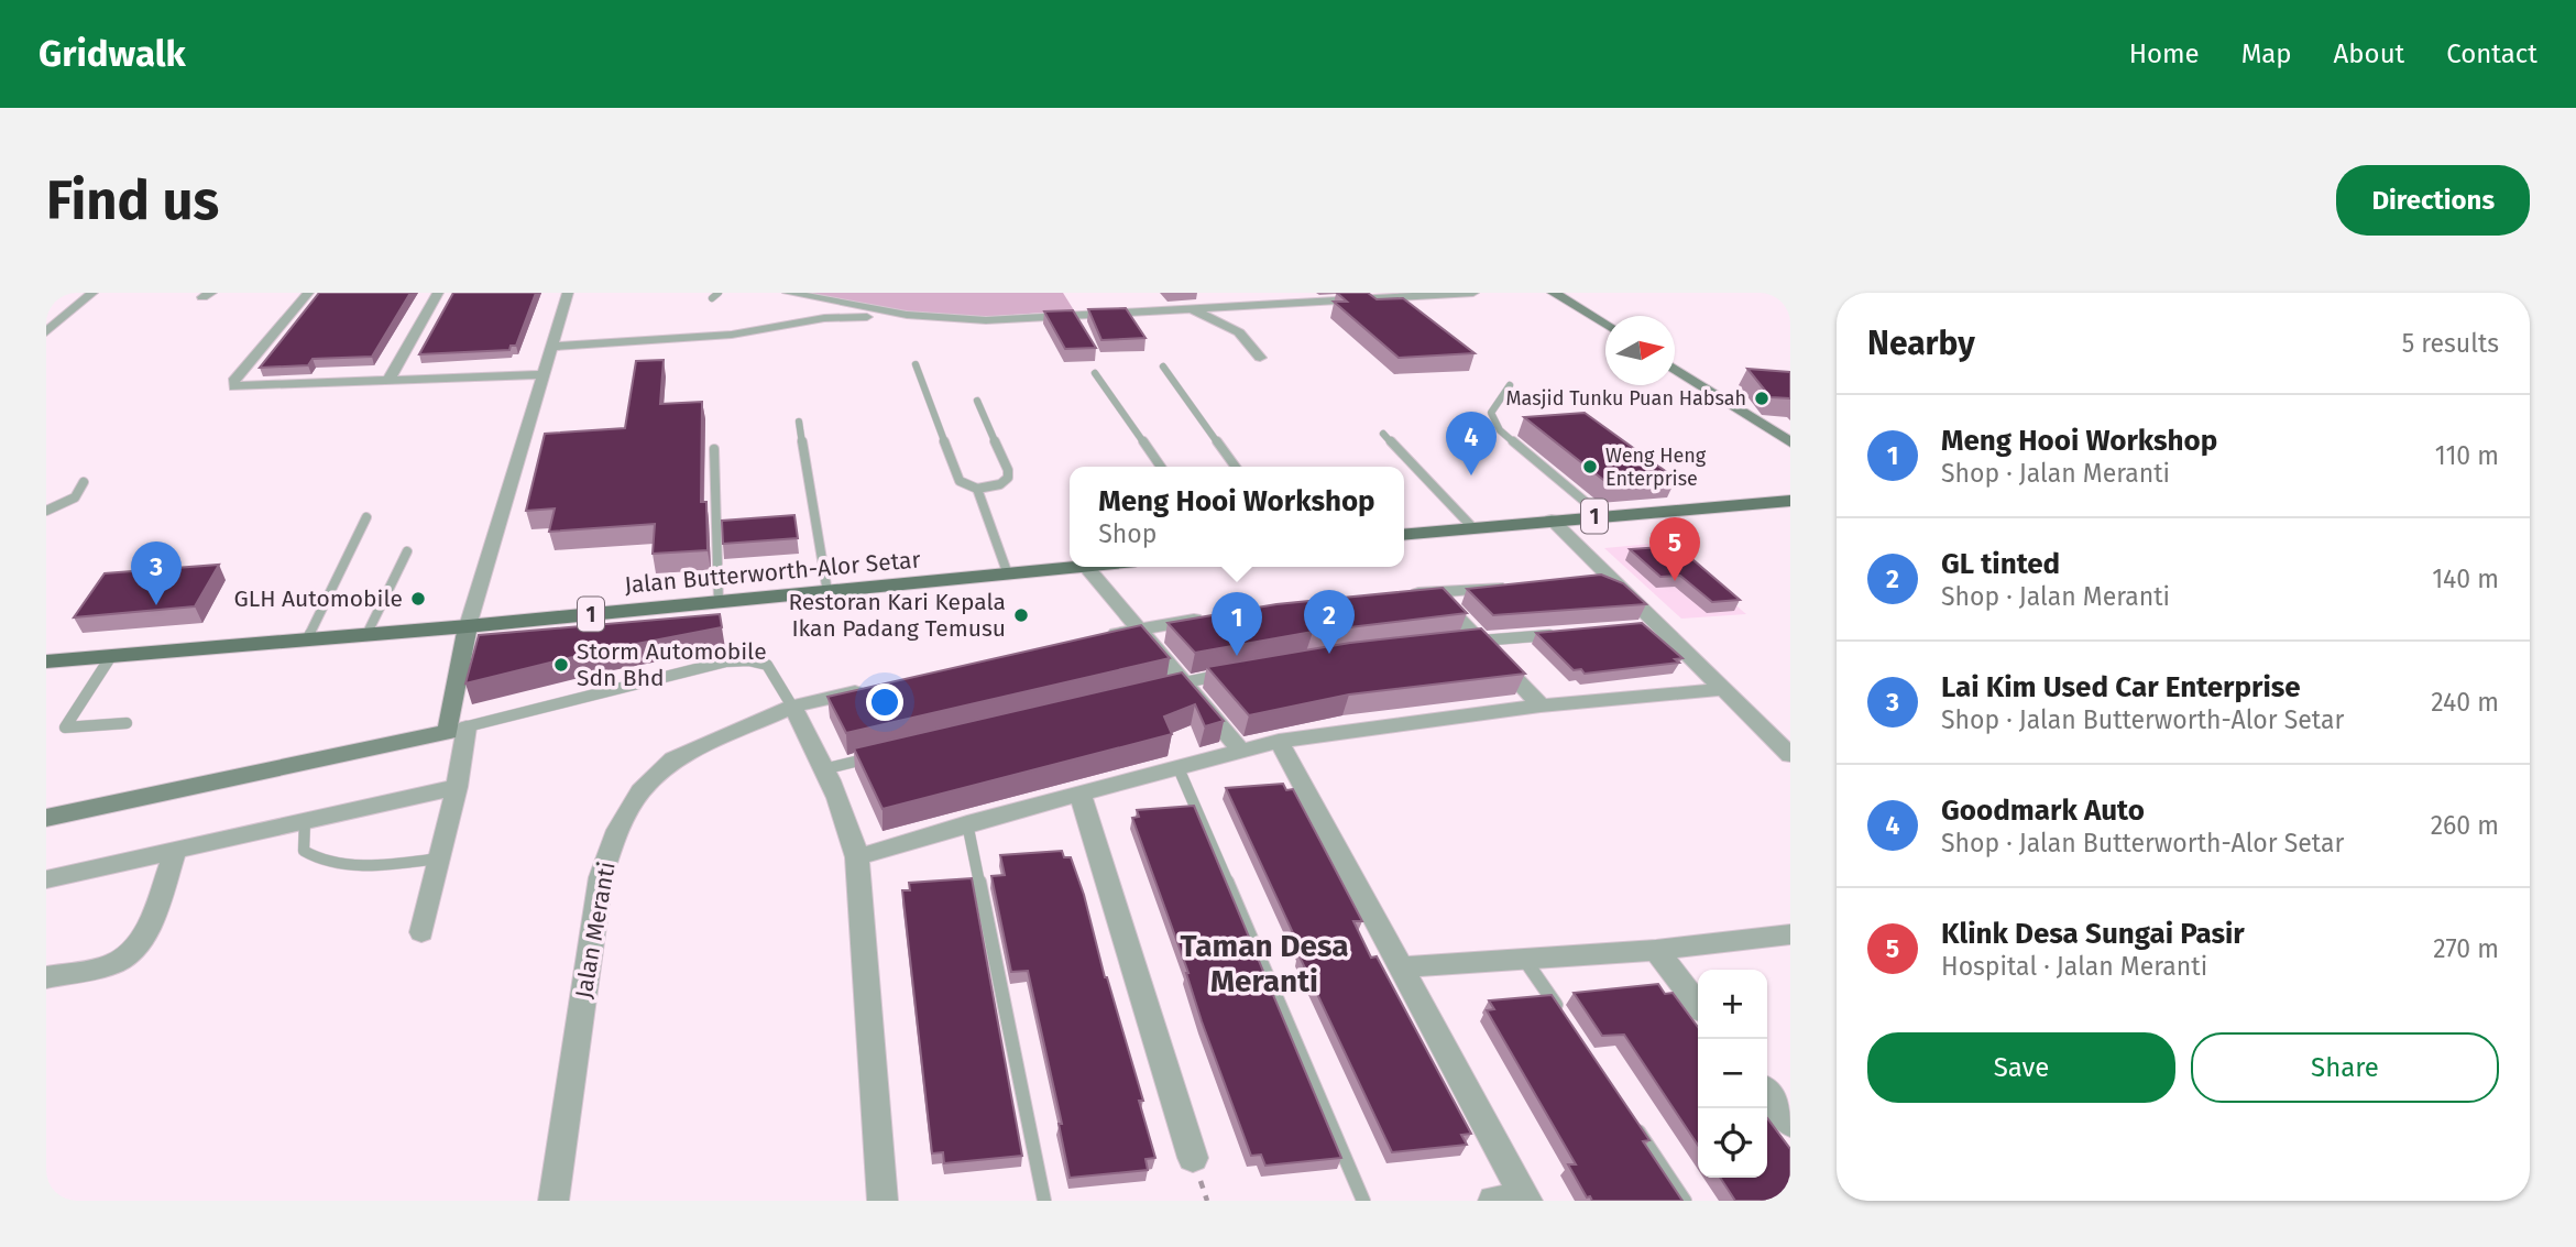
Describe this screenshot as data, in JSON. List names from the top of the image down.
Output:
{
  "streets": {
    "main road": ["1", "Jalan Butterworth-Alor Setar"],
    "street": ["Jalan Meranti"]
  },
  "districts": ["Taman Desa Meranti"],
  "places": [
    "Masjid Tunku Puan Habsah",
    "Weng Heng Enterprise",
    "GLH Automobile",
    "Restoran Kari Kepala Ikan Padang Temusu",
    "Storm Automobile Sdn Bhd"
  ],
  "north": "right",
  "page": {
    "header": "Gridwalk",
    "nav": [
      "Home",
      "Map",
      "About",
      "Contact"
    ],
    "buttons": [
      "Directions",
      ["Save", "Share"]
    ],
    "title": "Find us",
    "heading": ["Nearby", "5 results"],
    "list": [
      {
        "mark": "1",
        "name": "Meng Hooi Workshop",
        "note": "Shop · Jalan Meranti",
        "value": "110 m"
      },
      {
        "mark": "2",
        "name": "GL tinted",
        "note": "Shop · Jalan Meranti",
        "value": "140 m"
      },
      {
        "mark": "3",
        "name": "Lai Kim Used Car Enterprise",
        "note": "Shop · Jalan Butterworth-Alor Setar",
        "value": "240 m"
      },
      {
        "mark": "4",
        "name": "Goodmark Auto",
        "note": "Shop · Jalan Butterworth-Alor Setar",
        "value": "260 m"
      },
      {
        "mark": "5",
        "name": "Klink Desa Sungai Pasir",
        "note": "Hospital · Jalan Meranti",
        "value": "270 m"
      }
    ],
    "pins": [
      "4",
      "5",
      "3",
      "2",
      "1"
    ],
    "popup": ["Meng Hooi Workshop", "Shop"],
    "map_buttons": ["+", "−"]
  }
}
